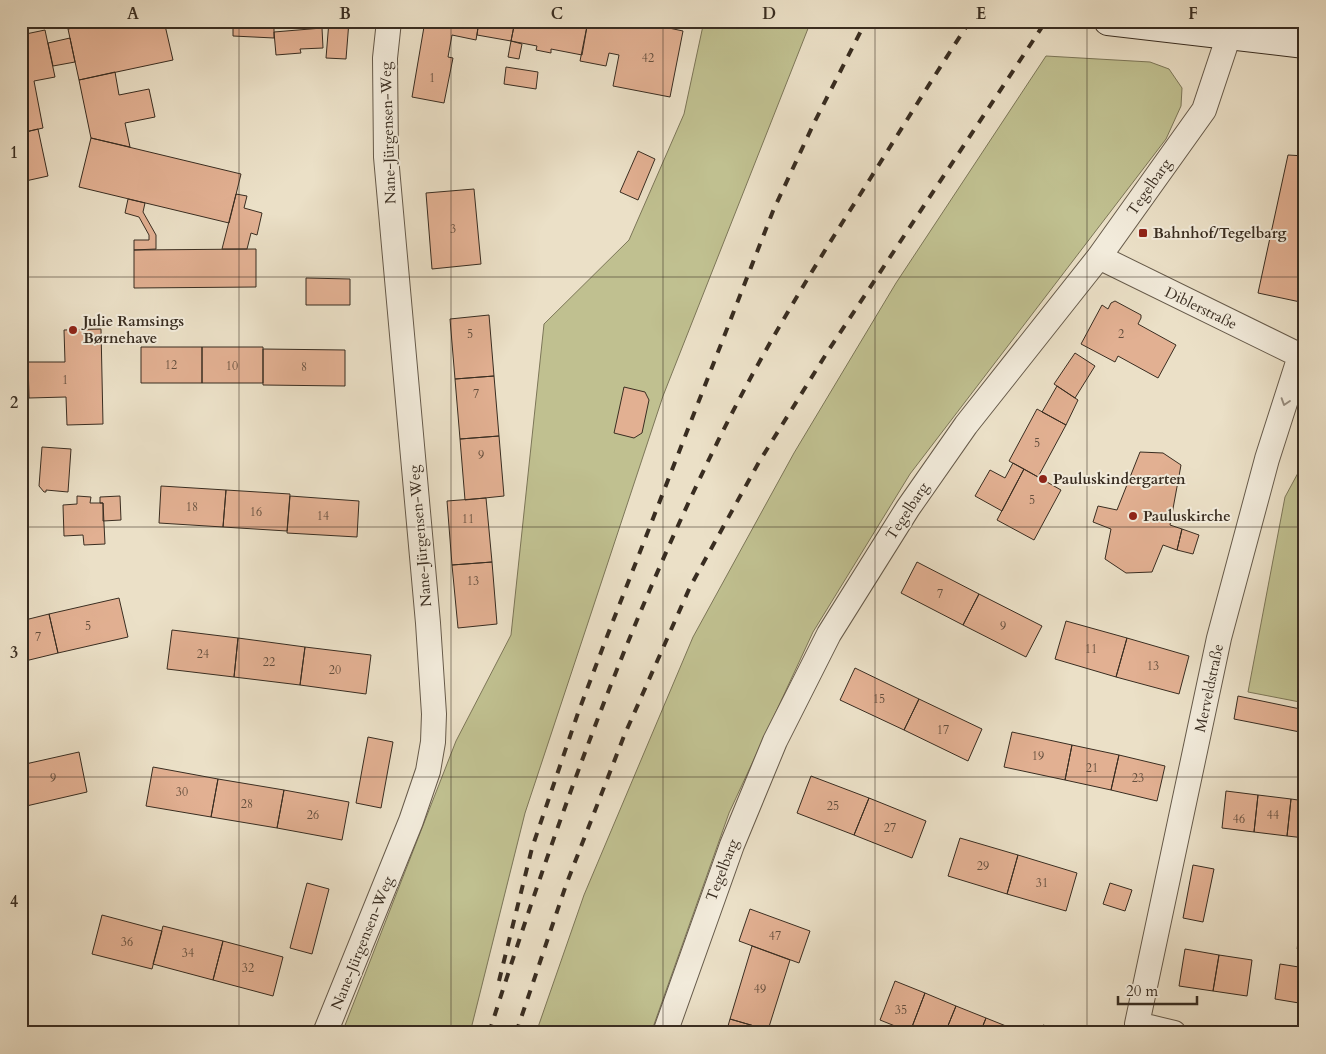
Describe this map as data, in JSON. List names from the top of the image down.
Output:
{
  "streets": {
    "street": [
      "Nane-Jürgensen-Weg",
      "Tegelbarg",
      "Diblerstraße",
      "Merveldstraße"
    ]
  },
  "crossings": [
    ["Tegelbarg", "Diblerstraße"],
    ["Diblerstraße", "Merveldstraße"]
  ],
  "one_way": ["Merveldstraße"],
  "places": {
    "transit": ["Bahnhof/Tegelbarg"],
    "other": ["Julie Ramsings Børnehave", "Pauluskindergarten", "Pauluskirche"]
  },
  "house_numbers": [
    "42",
    "1",
    "3",
    "5",
    "2",
    "12",
    "10",
    "8",
    "1",
    "7",
    "5",
    "9",
    "5",
    "18",
    "16",
    "14",
    "11",
    "13",
    "7",
    "5",
    "9",
    "7",
    "11",
    "24",
    "22",
    "13",
    "20",
    "15",
    "17",
    "19",
    "21",
    "9",
    "23",
    "30",
    "28",
    "25",
    "26",
    "44",
    "46",
    "27",
    "29",
    "31",
    "47",
    "36",
    "34",
    "32",
    "49",
    "35"
  ],
  "scale_bar": "20 m",
  "grid": {
    "columns": [
      "A",
      "B",
      "C",
      "D",
      "E",
      "F"
    ],
    "rows": [
      "1",
      "2",
      "3",
      "4"
    ]
  }
}
